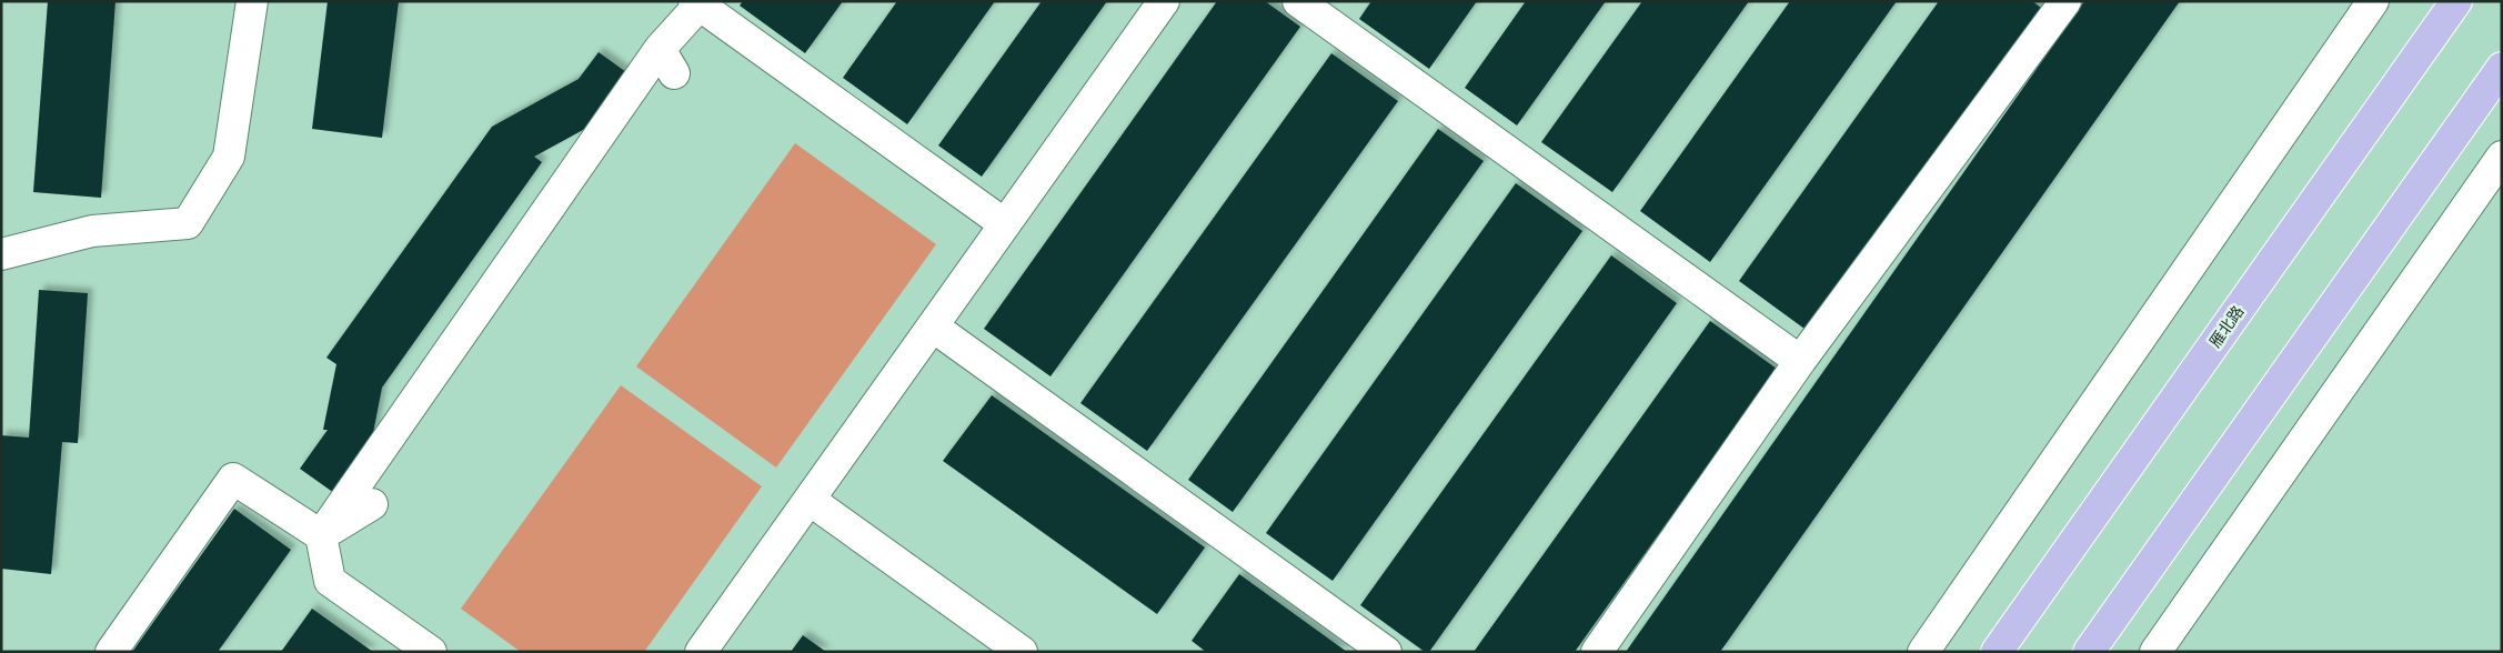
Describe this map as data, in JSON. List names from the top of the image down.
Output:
{
  "streets": {
    "main road": ["雁北路"]
  }
}
